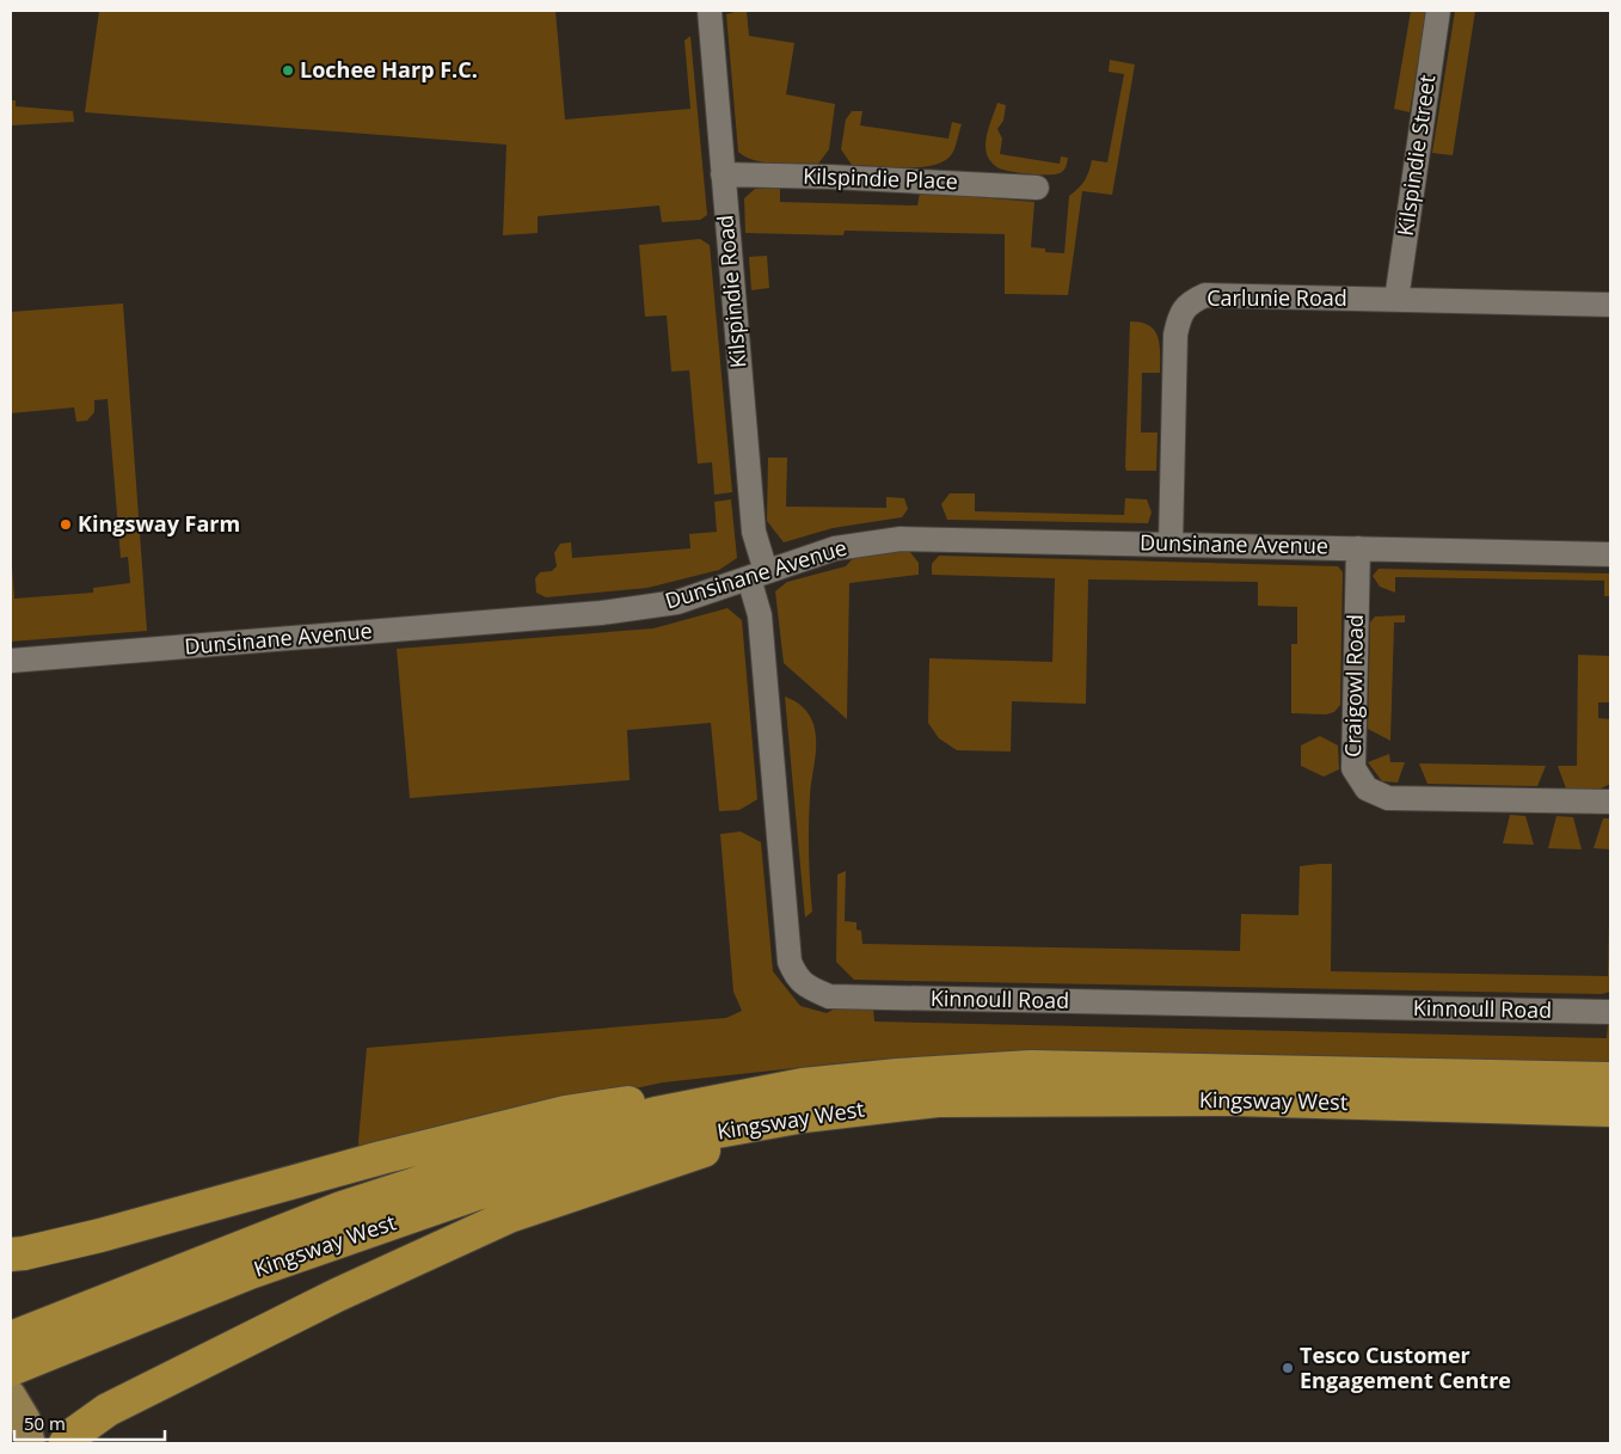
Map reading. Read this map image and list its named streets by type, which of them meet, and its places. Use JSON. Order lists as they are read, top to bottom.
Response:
{
  "streets": {
    "highway": ["Kingsway West"],
    "street": [
      "Kilspindie Street",
      "Kilspindie Place",
      "Kilspindie Road",
      "Carlunie Road",
      "Dunsinane Avenue",
      "Craigowl Road",
      "Kinnoull Road"
    ]
  },
  "crossings": [
    ["Kilspindie Street", "Carlunie Road"],
    ["Kilspindie Place", "Kilspindie Road"],
    ["Kilspindie Road", "Dunsinane Avenue"],
    ["Kilspindie Road", "Kinnoull Road"],
    ["Carlunie Road", "Dunsinane Avenue"],
    ["Dunsinane Avenue", "Craigowl Road"],
    ["Dunsinane Avenue", "Kinnoull Road"]
  ],
  "places": ["Lochee Harp F.C.", "Kingsway Farm", "Tesco Customer Engagement Centre"],
  "scale_bar": "50 m"
}
